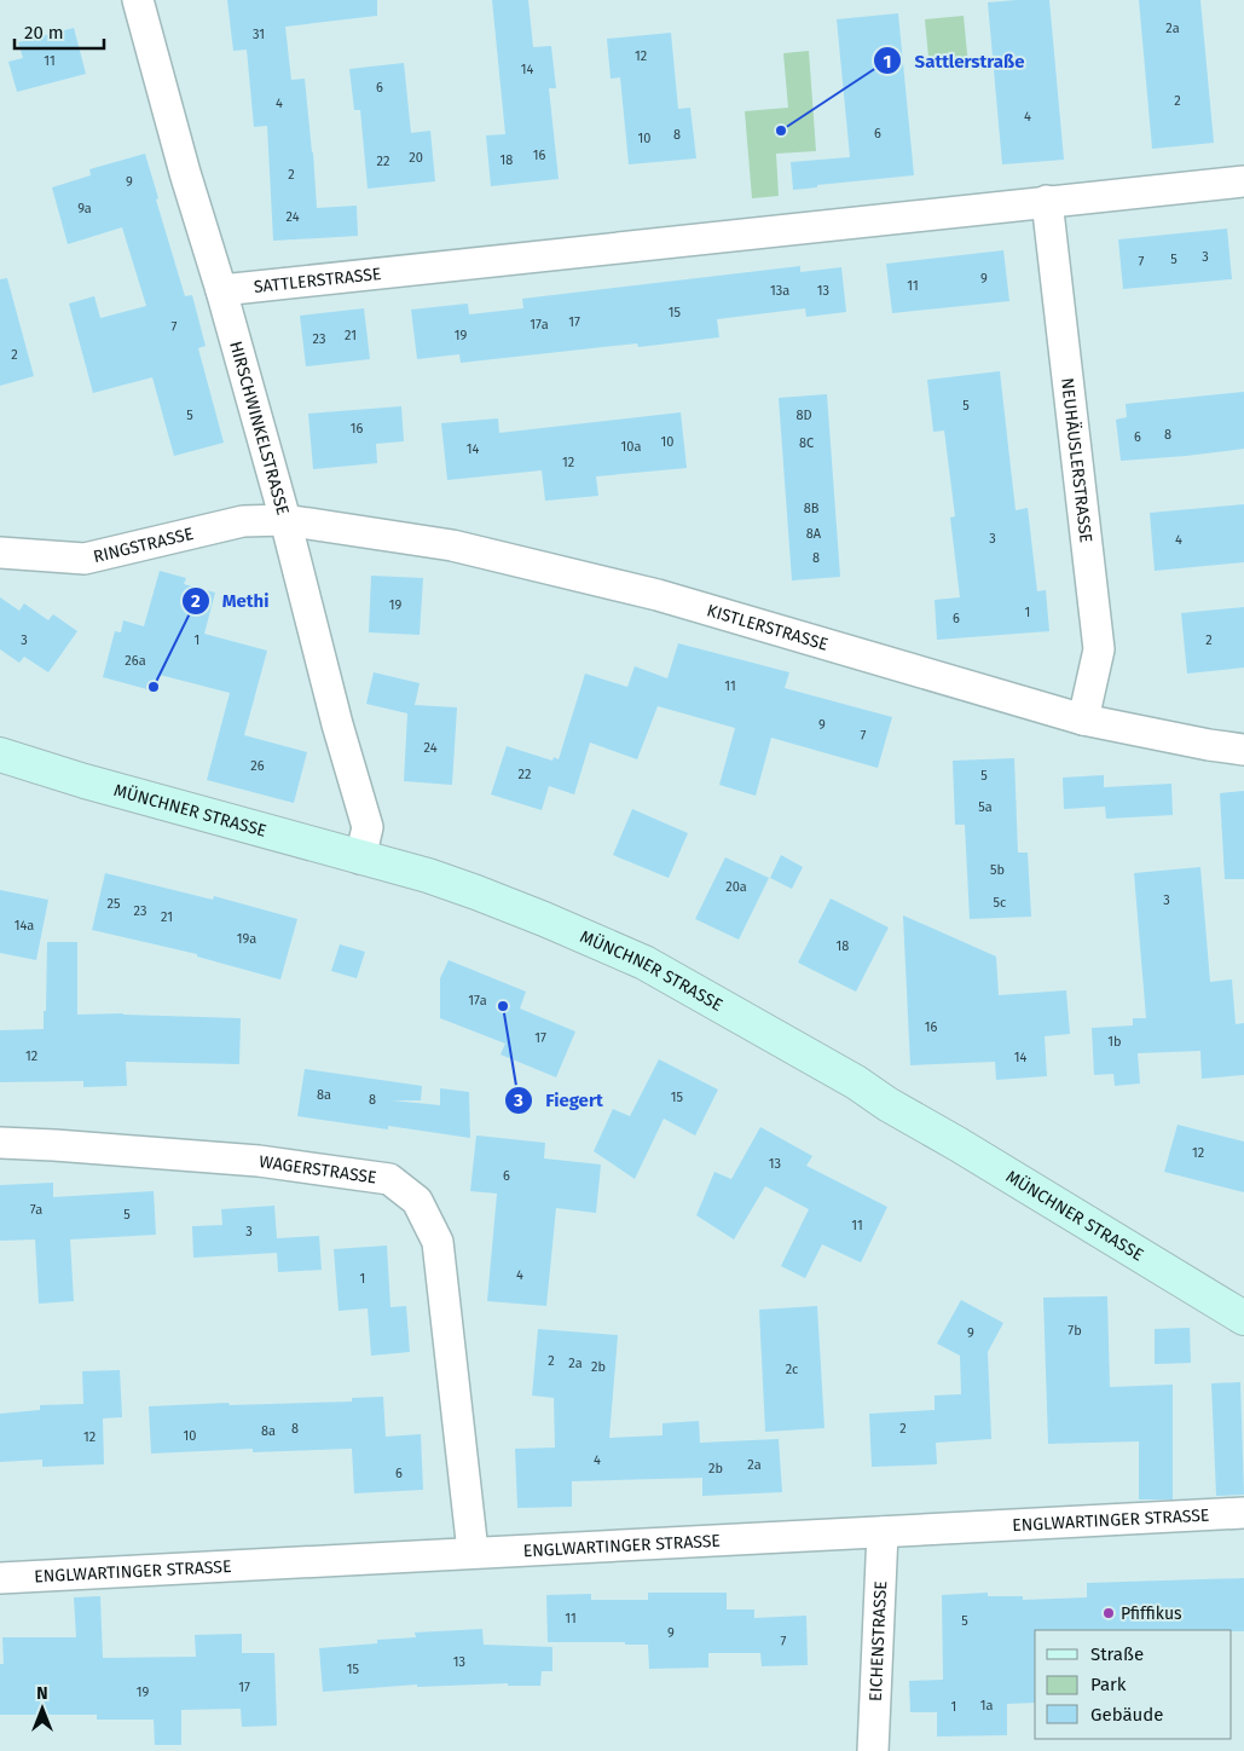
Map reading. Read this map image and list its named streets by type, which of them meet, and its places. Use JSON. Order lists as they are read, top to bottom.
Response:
{
  "streets": {
    "street": [
      "SATTLERSTRASSE",
      "HIRSCHWINKELSTRASSE",
      "NEUHÄUSLERSTRASSE",
      "RINGSTRASSE",
      "KISTLERSTRASSE",
      "MÜNCHNER STRASSE",
      "WAGERSTRASSE",
      "ENGLWARTINGER STRASSE",
      "EICHENSTRASSE"
    ]
  },
  "crossings": [
    ["SATTLERSTRASSE", "HIRSCHWINKELSTRASSE"],
    ["SATTLERSTRASSE", "NEUHÄUSLERSTRASSE"],
    ["HIRSCHWINKELSTRASSE", "RINGSTRASSE"],
    ["HIRSCHWINKELSTRASSE", "KISTLERSTRASSE"],
    ["HIRSCHWINKELSTRASSE", "MÜNCHNER STRASSE"],
    ["NEUHÄUSLERSTRASSE", "KISTLERSTRASSE"],
    ["RINGSTRASSE", "KISTLERSTRASSE"],
    ["WAGERSTRASSE", "ENGLWARTINGER STRASSE"],
    ["ENGLWARTINGER STRASSE", "EICHENSTRASSE"]
  ],
  "places": [
    "Sattlerstraße",
    "Methi",
    "Fiegert",
    "Pfiffikus"
  ],
  "house_numbers": [
    "2a",
    "31",
    "12",
    "11",
    "14",
    "6",
    "2",
    "4",
    "4",
    "6",
    "8",
    "10",
    "16",
    "20",
    "18",
    "22",
    "2",
    "9",
    "9a",
    "24",
    "3",
    "5",
    "7",
    "9",
    "11",
    "13a",
    "13",
    "15",
    "17",
    "17a",
    "7",
    "21",
    "19",
    "23",
    "2",
    "5",
    "5",
    "8D",
    "16",
    "8",
    "6",
    "10",
    "8C",
    "10a",
    "14",
    "12",
    "8B",
    "8A",
    "3",
    "4",
    "8",
    "19",
    "1",
    "6",
    "3",
    "1",
    "2",
    "26a",
    "11",
    "9",
    "7",
    "24",
    "26",
    "22",
    "5",
    "5a",
    "5b",
    "20a",
    "3",
    "5c",
    "25",
    "23",
    "21",
    "14a",
    "19a",
    "18",
    "17a",
    "16",
    "17",
    "1b",
    "12",
    "14",
    "8a",
    "15",
    "8",
    "12",
    "13",
    "6",
    "7a",
    "5",
    "11",
    "3",
    "4",
    "1",
    "7b",
    "9",
    "2",
    "2a",
    "2b",
    "2c",
    "8",
    "2",
    "8a",
    "10",
    "12",
    "4",
    "2a",
    "2b",
    "6",
    "11",
    "5",
    "9",
    "7",
    "13",
    "15",
    "17",
    "19",
    "1a",
    "1"
  ],
  "legend": ["Straße", "Park", "Gebäude"],
  "scale_bar": "20 m",
  "north": "top"
}
